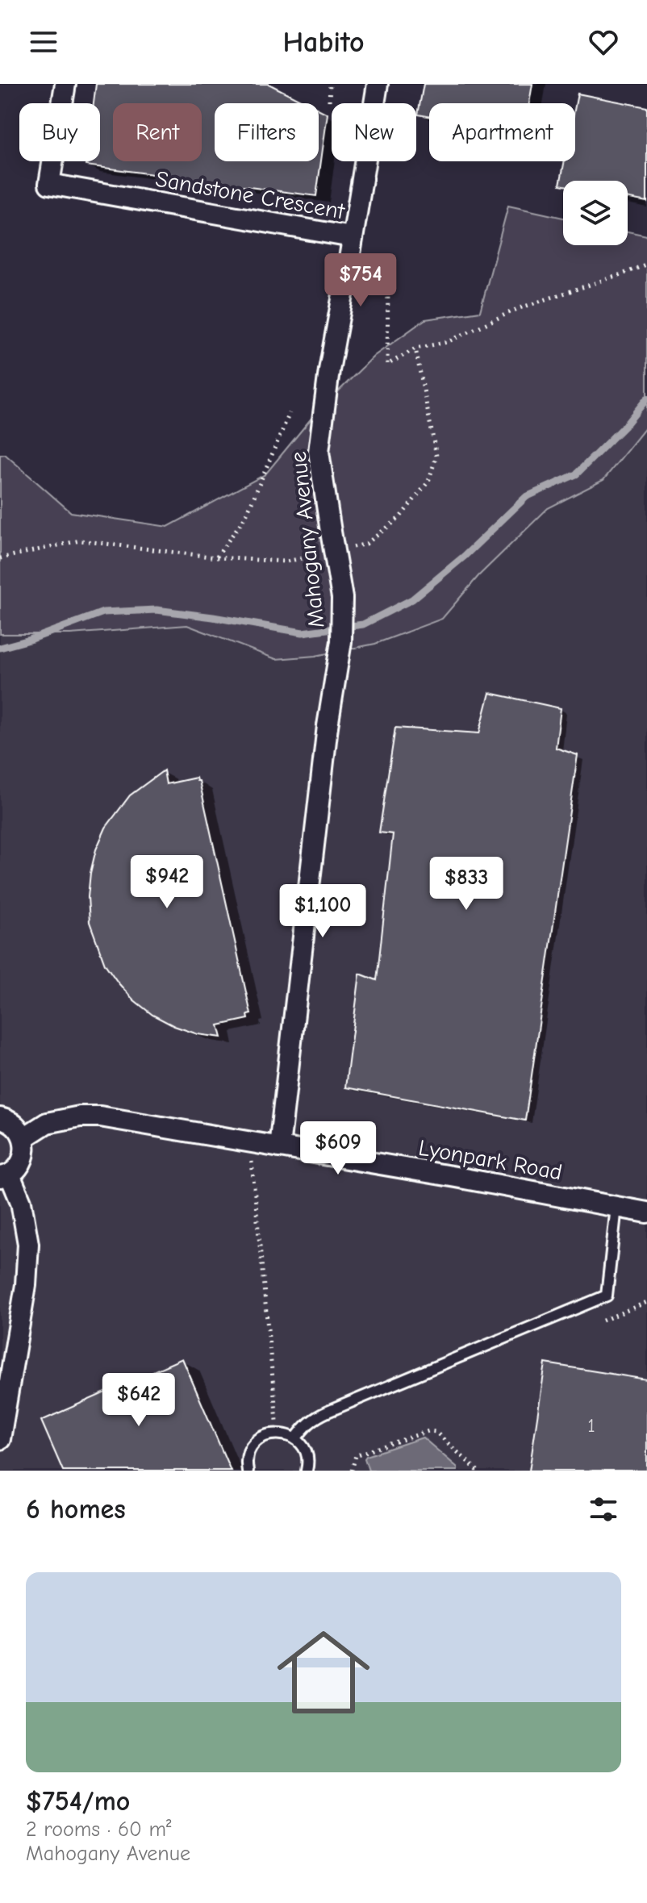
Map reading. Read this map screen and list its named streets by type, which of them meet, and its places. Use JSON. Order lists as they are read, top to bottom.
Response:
{
  "streets": {
    "street": ["Sandstone Crescent", "Mahogany Avenue", "Lyonpark Road"]
  },
  "crossings": [
    ["Sandstone Crescent", "Mahogany Avenue"],
    ["Mahogany Avenue", "Lyonpark Road"]
  ],
  "house_numbers": ["1"],
  "page": {
    "header": "Habito",
    "chip": [
      "Buy",
      "Rent",
      "Filters",
      "New",
      "Apartment"
    ],
    "price": [
      "$754",
      "$942",
      "$833",
      "$1,100",
      "$609",
      "$642"
    ],
    "heading": "6 homes",
    "list": [
      {
        "name": "$754/mo",
        "note": "2 rooms · 60 m² · Mahogany Avenue"
      }
    ]
  }
}
